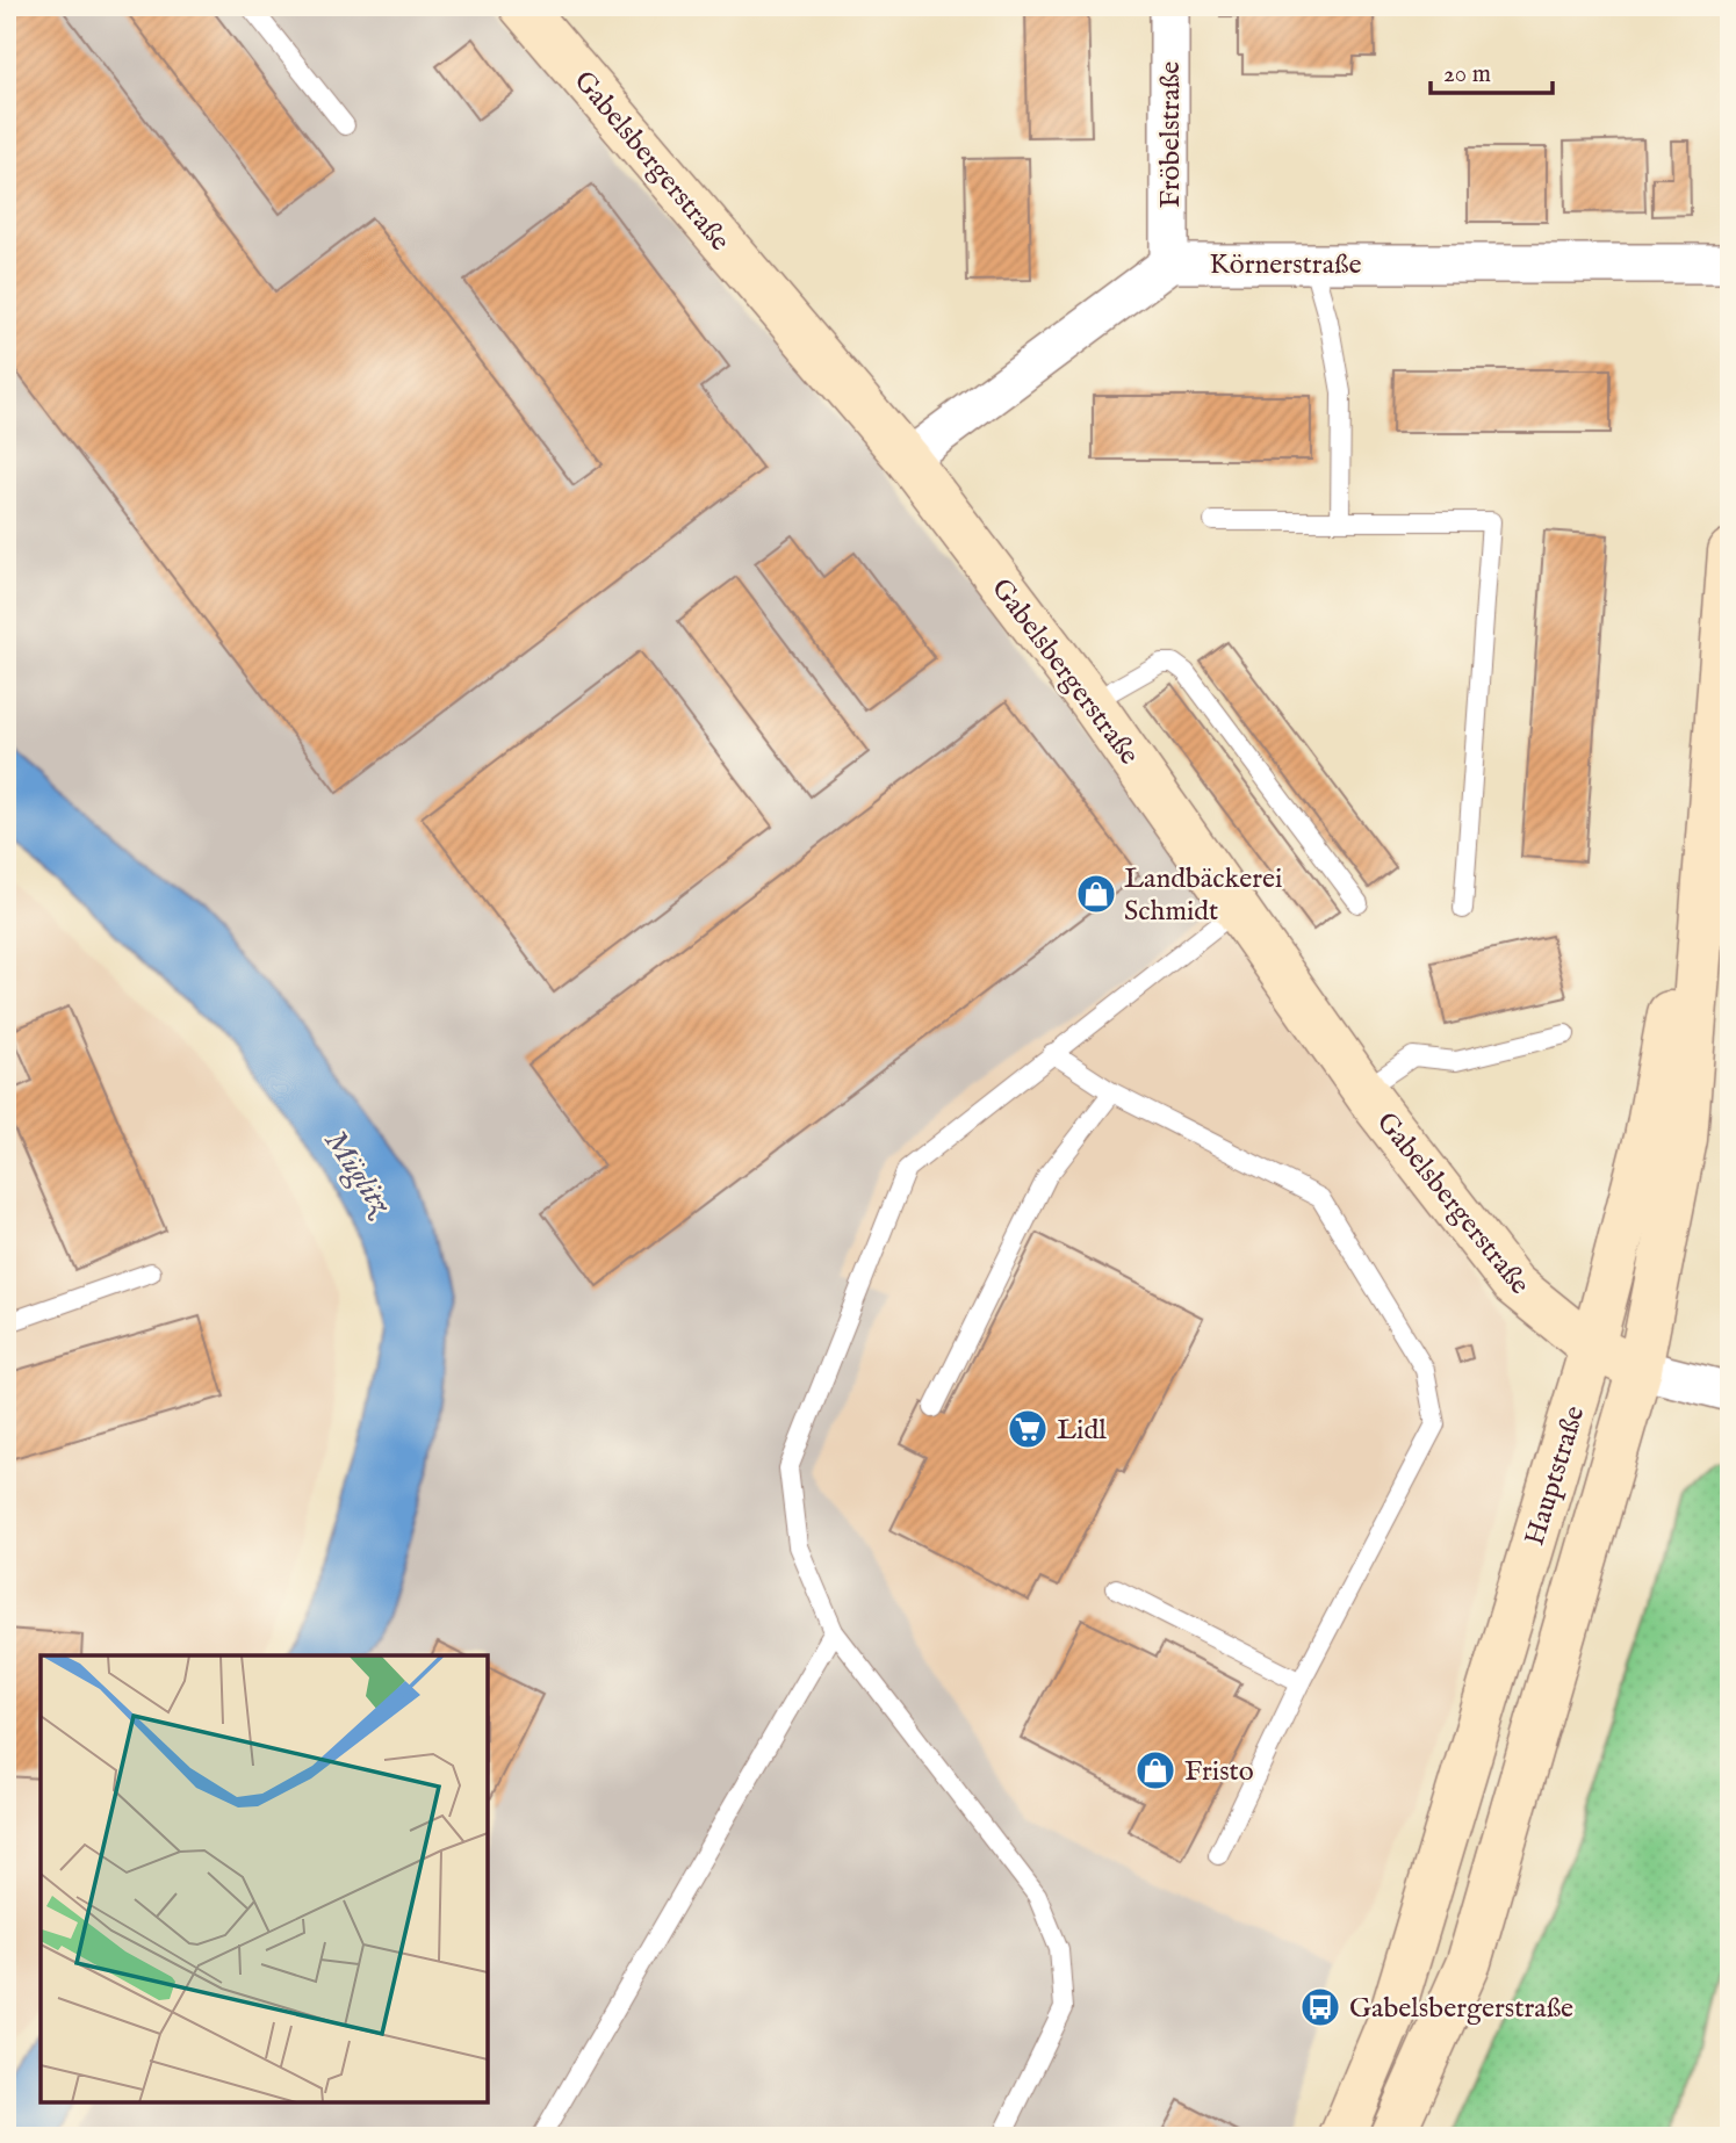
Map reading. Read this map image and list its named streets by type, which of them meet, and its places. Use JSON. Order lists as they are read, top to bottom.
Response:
{
  "streets": {
    "main road": ["Gabelsbergerstraße", "Hauptstraße"],
    "street": ["Fröbelstraße", "Körnerstraße"]
  },
  "crossings": [
    ["Fröbelstraße", "Körnerstraße"],
    ["Gabelsbergerstraße", "Körnerstraße"],
    ["Gabelsbergerstraße", "Hauptstraße"]
  ],
  "water": ["Müglitz"],
  "places": {
    "shop": ["Landbäckerei Schmidt", "Fristo"],
    "supermarket": ["Lidl"],
    "bus stop": ["Gabelsbergerstraße"]
  },
  "scale_bar": "20 m"
}
